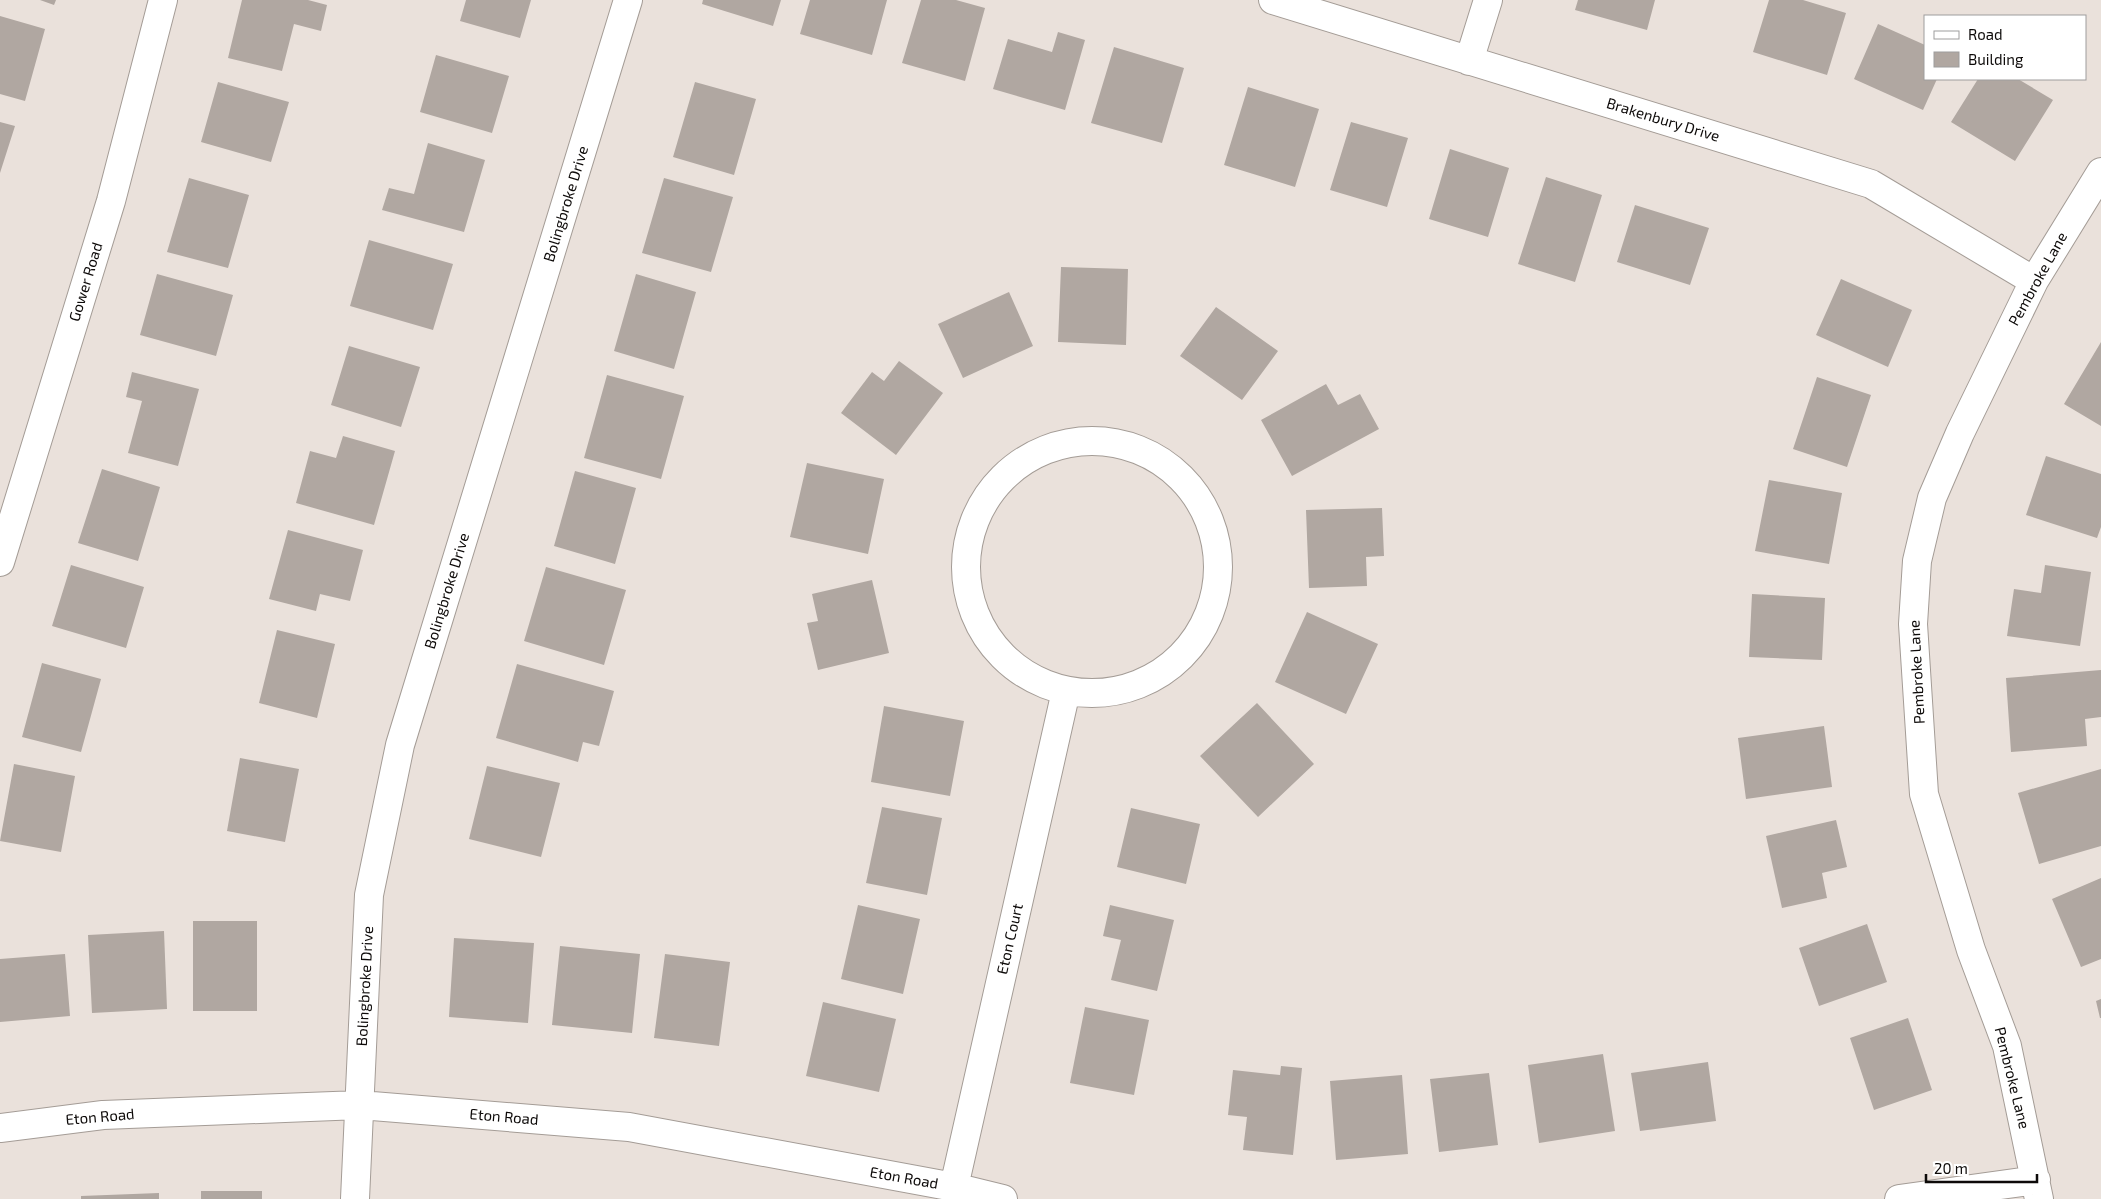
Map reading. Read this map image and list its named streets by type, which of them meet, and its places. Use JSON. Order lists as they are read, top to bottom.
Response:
{
  "streets": {
    "street": [
      "Brakenbury Drive",
      "Bolingbroke Drive",
      "Pembroke Lane",
      "Gower Road",
      "Eton Court",
      "Eton Road"
    ]
  },
  "crossings": [
    ["Brakenbury Drive", "Pembroke Lane"],
    ["Bolingbroke Drive", "Eton Road"],
    ["Eton Court", "Eton Road"]
  ],
  "legend": ["Road", "Building"],
  "scale_bar": "20 m"
}
